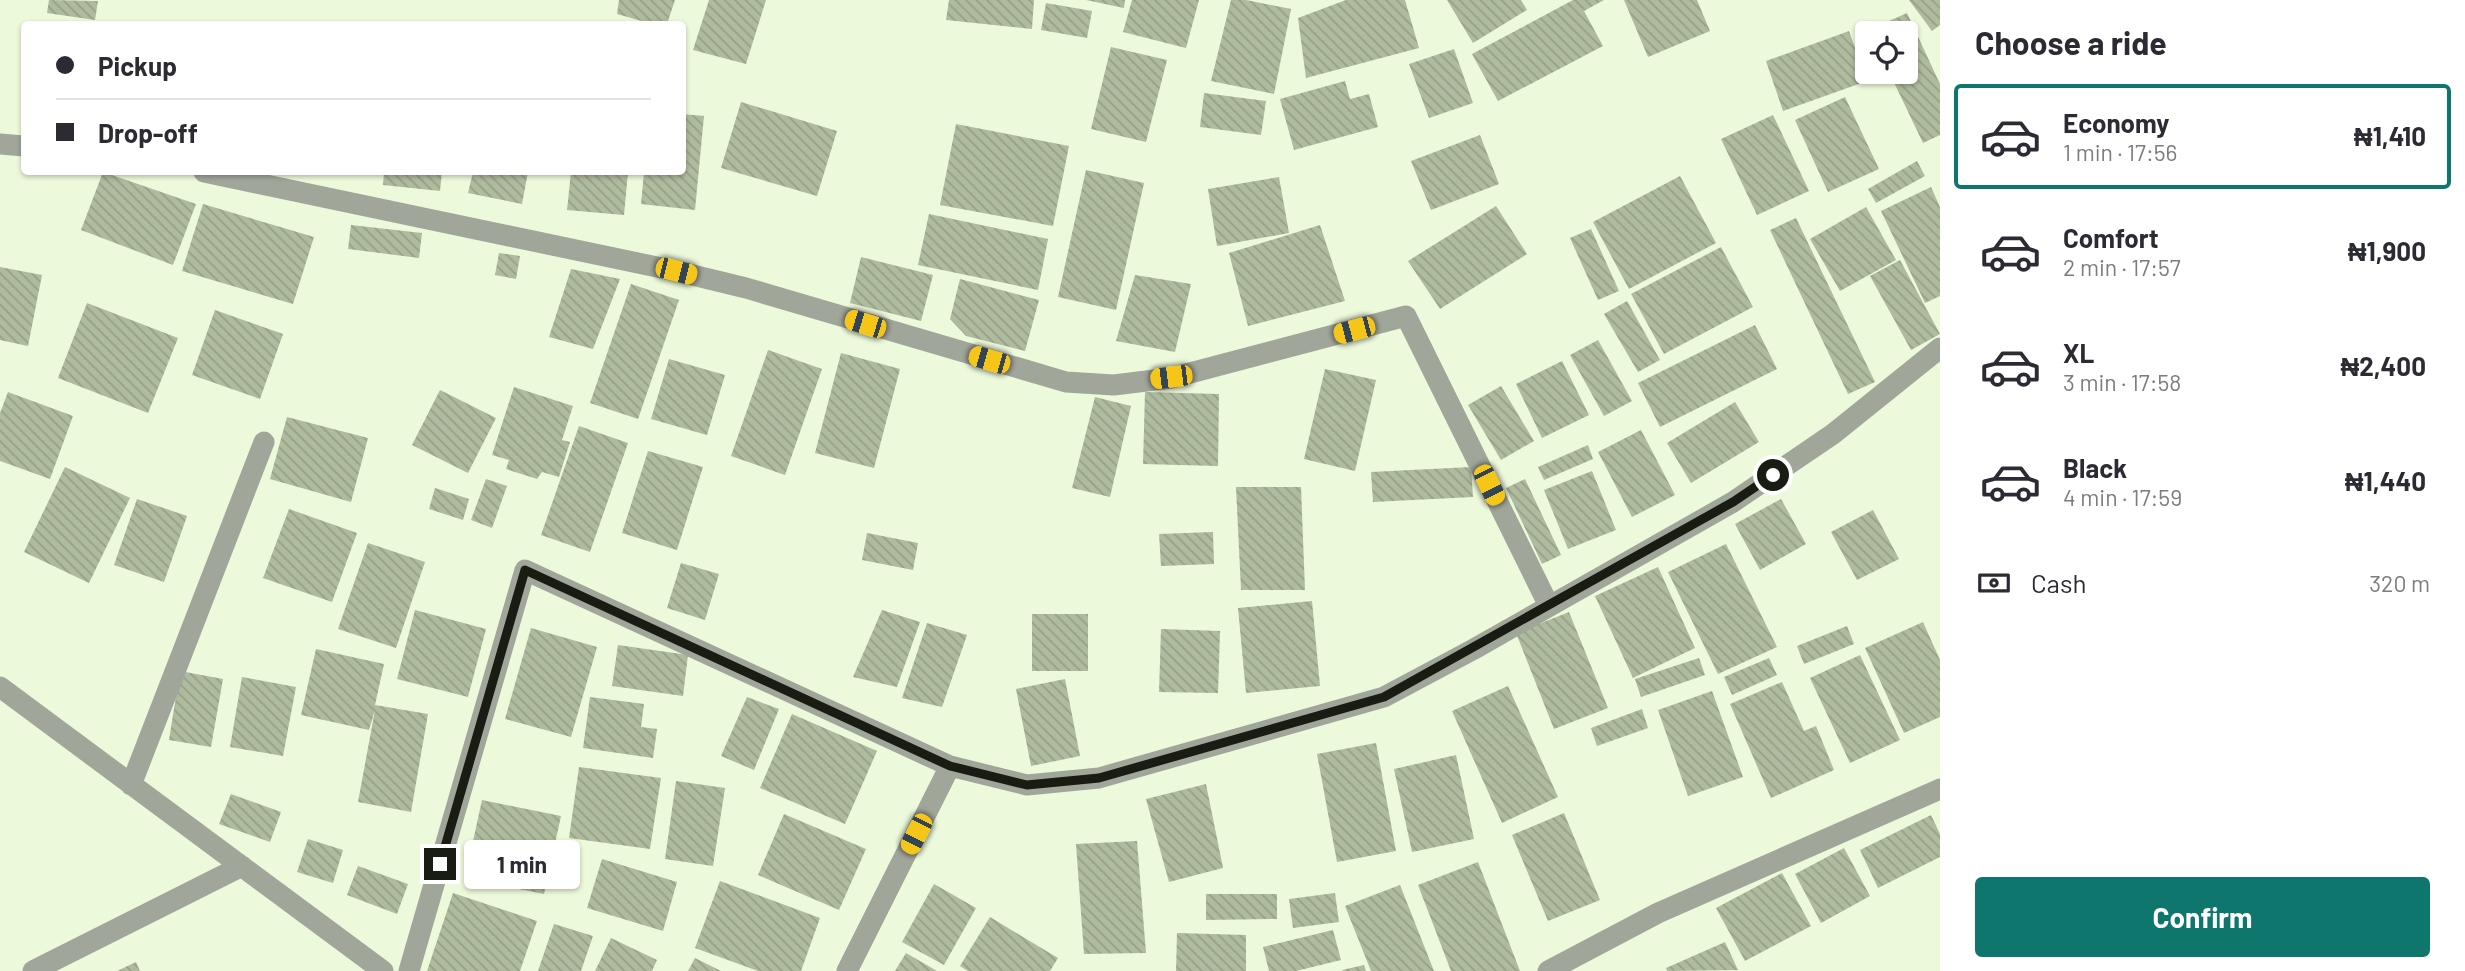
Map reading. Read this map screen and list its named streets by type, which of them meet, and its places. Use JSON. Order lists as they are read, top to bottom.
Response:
{
  "page": {
    "heading": "Choose a ride",
    "banner": ["Pickup", "Drop-off"],
    "list": [
      {
        "name": "Economy",
        "note": "1 min · 17:56",
        "value": "₦1,410"
      },
      {
        "name": "Comfort",
        "note": "2 min · 17:57",
        "value": "₦1,900"
      },
      {
        "name": "XL",
        "note": "3 min · 17:58",
        "value": "₦2,400"
      },
      {
        "name": "Black",
        "note": "4 min · 17:59",
        "value": "₦1,440"
      }
    ],
    "pay": ["Cash", "320 m"],
    "bubble": "1 min",
    "buttons": "Confirm"
  }
}
